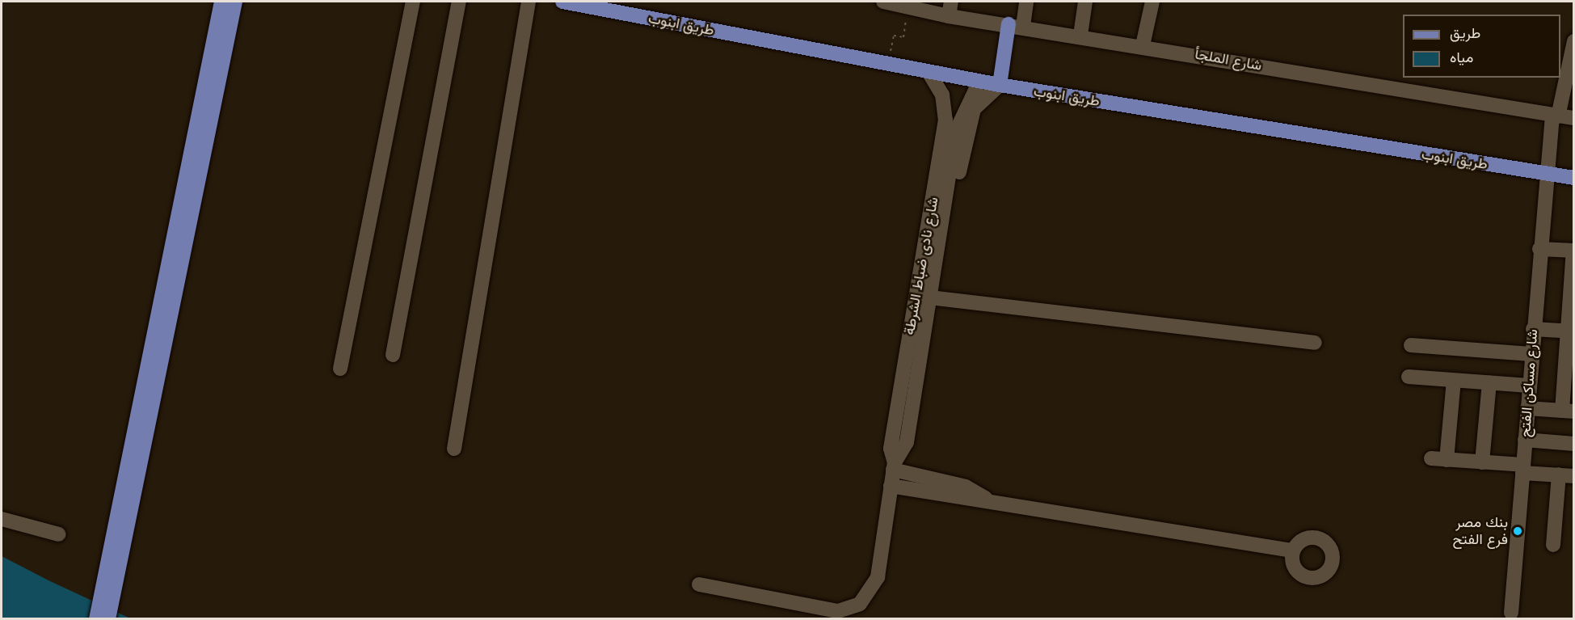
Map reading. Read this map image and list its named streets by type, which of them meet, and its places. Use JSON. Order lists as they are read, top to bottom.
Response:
{
  "streets": {
    "main road": ["طريق ابنوب"],
    "street": ["شارع الملجأ", "شارع نادى ضباط الشرطة", "شارع مساكن الفتح"]
  },
  "crossings": [
    ["طريق ابنوب", "شارع نادى ضباط الشرطة"],
    ["طريق ابنوب", "شارع مساكن الفتح"],
    ["شارع الملجأ", "شارع مساكن الفتح"]
  ],
  "places": ["بنك مصر فرع الفتح"],
  "legend": ["طريق", "مياه"]
}
